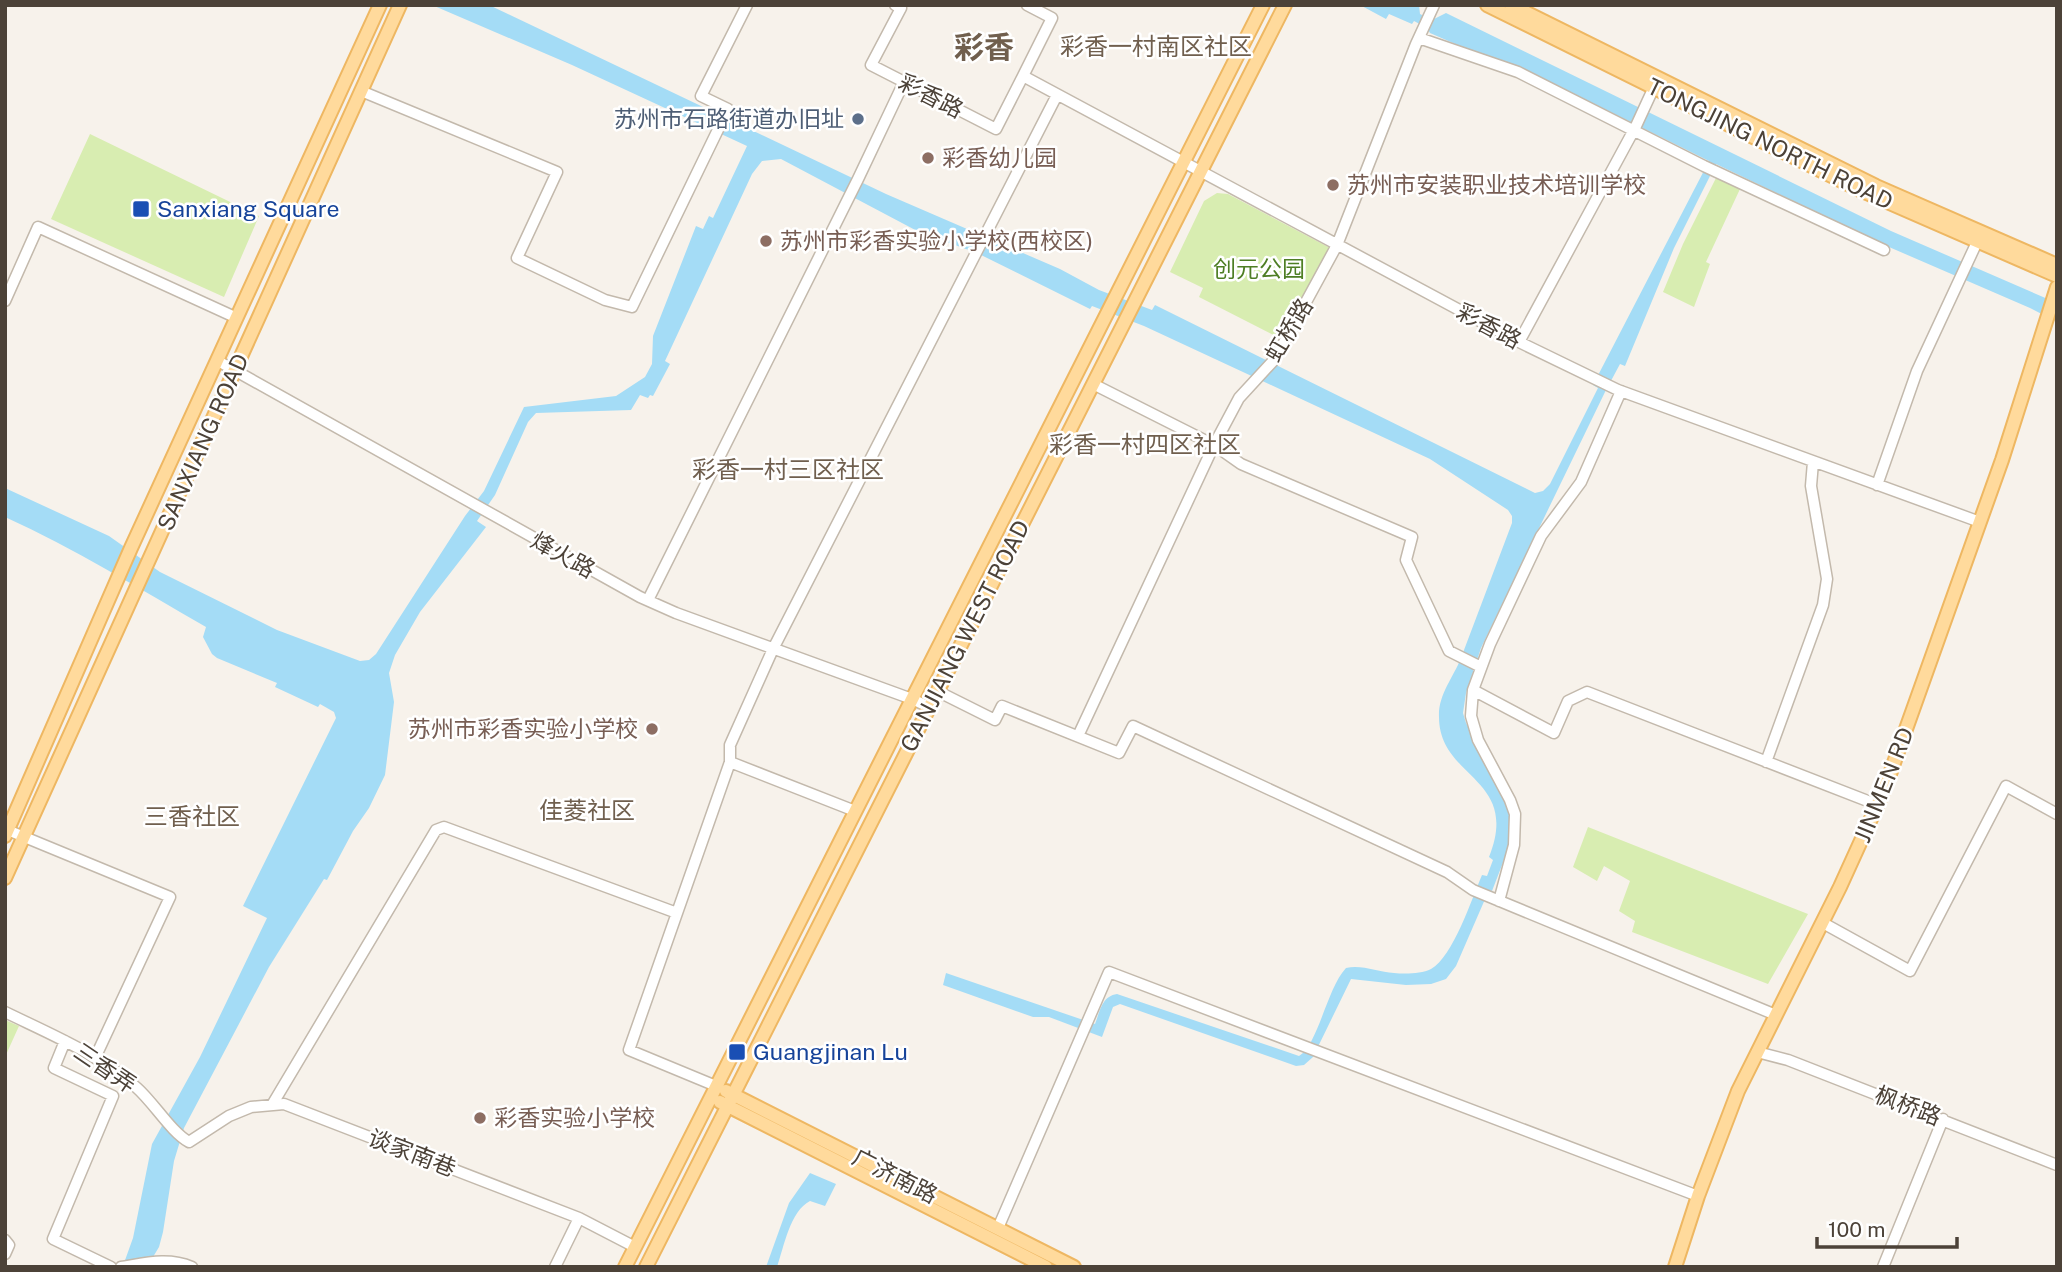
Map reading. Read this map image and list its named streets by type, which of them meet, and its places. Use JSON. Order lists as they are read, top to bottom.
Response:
{
  "streets": {
    "main road": [
      "TONGJING NORTH ROAD",
      "SANXIANG ROAD",
      "GANJIANG WEST ROAD",
      "JINMEN RD",
      "广济南路"
    ],
    "street": [
      "彩香路",
      "虹桥路",
      "烽火路",
      "三香弄",
      "枫桥路",
      "谈家南巷"
    ]
  },
  "crossings": [
    ["彩香路", "虹桥路"],
    ["彩香路", "GANJIANG WEST ROAD"],
    ["彩香路", "JINMEN RD"],
    ["SANXIANG ROAD", "烽火路"],
    ["烽火路", "GANJIANG WEST ROAD"],
    ["GANJIANG WEST ROAD", "谈家南巷"],
    ["GANJIANG WEST ROAD", "广济南路"],
    ["JINMEN RD", "枫桥路"],
    ["三香弄", "谈家南巷"]
  ],
  "districts": [
    "彩香一村南区社区",
    "彩香",
    "彩香一村四区社区",
    "彩香一村三区社区",
    "佳菱社区",
    "三香社区"
  ],
  "parks": ["创元公园"],
  "places": {
    "other": [
      "苏州市石路街道办旧址",
      "彩香幼儿园",
      "苏州市安装职业技术培训学校",
      "苏州市彩香实验小学校(西校区)",
      "苏州市彩香实验小学校",
      "彩香实验小学校"
    ],
    "transit": ["Sanxiang Square", "Guangjinan Lu"]
  },
  "scale_bar": "100 m"
}
